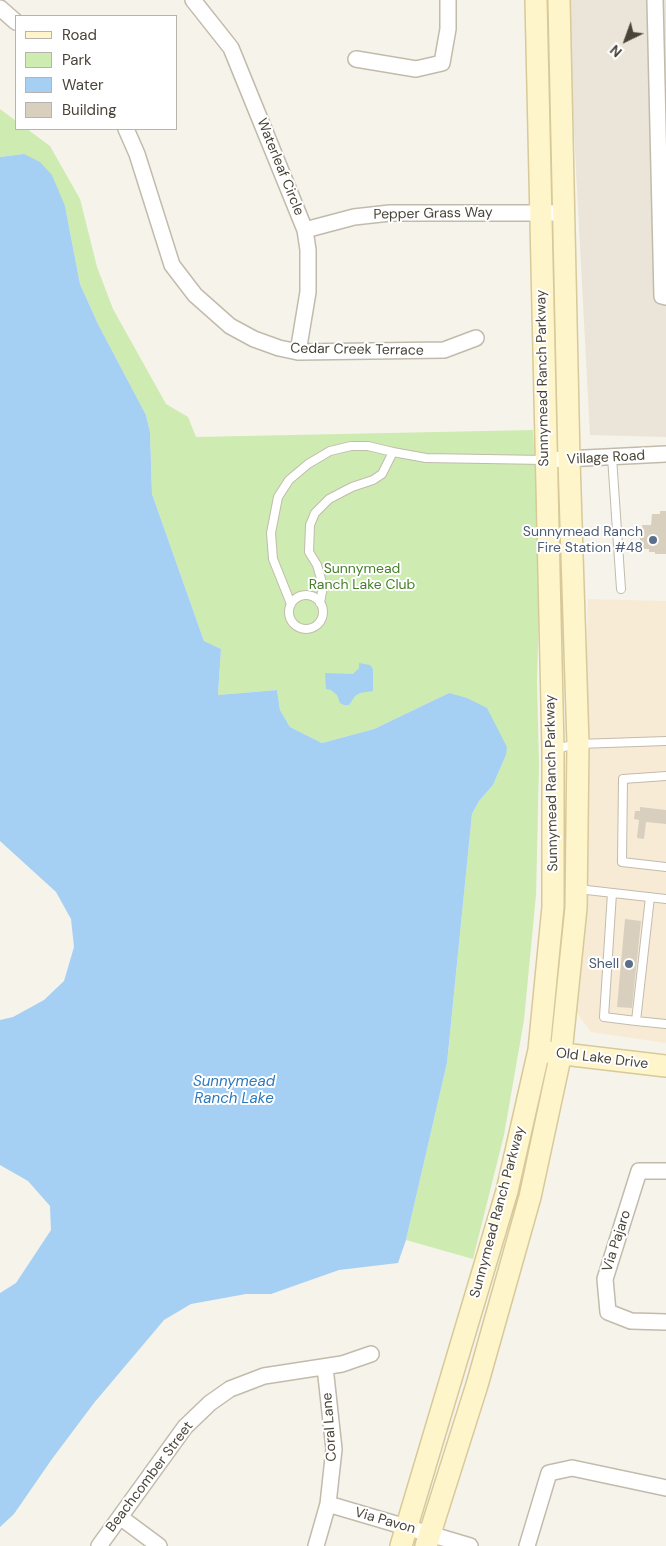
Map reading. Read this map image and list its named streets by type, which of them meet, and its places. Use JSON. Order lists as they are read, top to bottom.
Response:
{
  "streets": {
    "main road": ["Sunnymead Ranch Parkway", "Old Lake Drive"],
    "street": [
      "Waterleaf Circle",
      "Pepper Grass Way",
      "Cedar Creek Terrace",
      "Village Road",
      "Via Pajaro",
      "Coral Lane",
      "Beachcomber Street",
      "Via Pavon"
    ]
  },
  "crossings": [
    ["Waterleaf Circle", "Pepper Grass Way"],
    ["Waterleaf Circle", "Cedar Creek Terrace"],
    ["Pepper Grass Way", "Sunnymead Ranch Parkway"],
    ["Sunnymead Ranch Parkway", "Village Road"],
    ["Sunnymead Ranch Parkway", "Old Lake Drive"],
    ["Sunnymead Ranch Parkway", "Via Pavon"],
    ["Coral Lane", "Beachcomber Street"],
    ["Coral Lane", "Via Pavon"]
  ],
  "water": ["Sunnymead Ranch Lake"],
  "parks": ["Sunnymead Ranch Lake Club"],
  "places": ["Sunnymead Ranch Fire Station #48", "Shell"],
  "legend": [
    "Road",
    "Park",
    "Water",
    "Building"
  ],
  "north": "bottom left"
}
